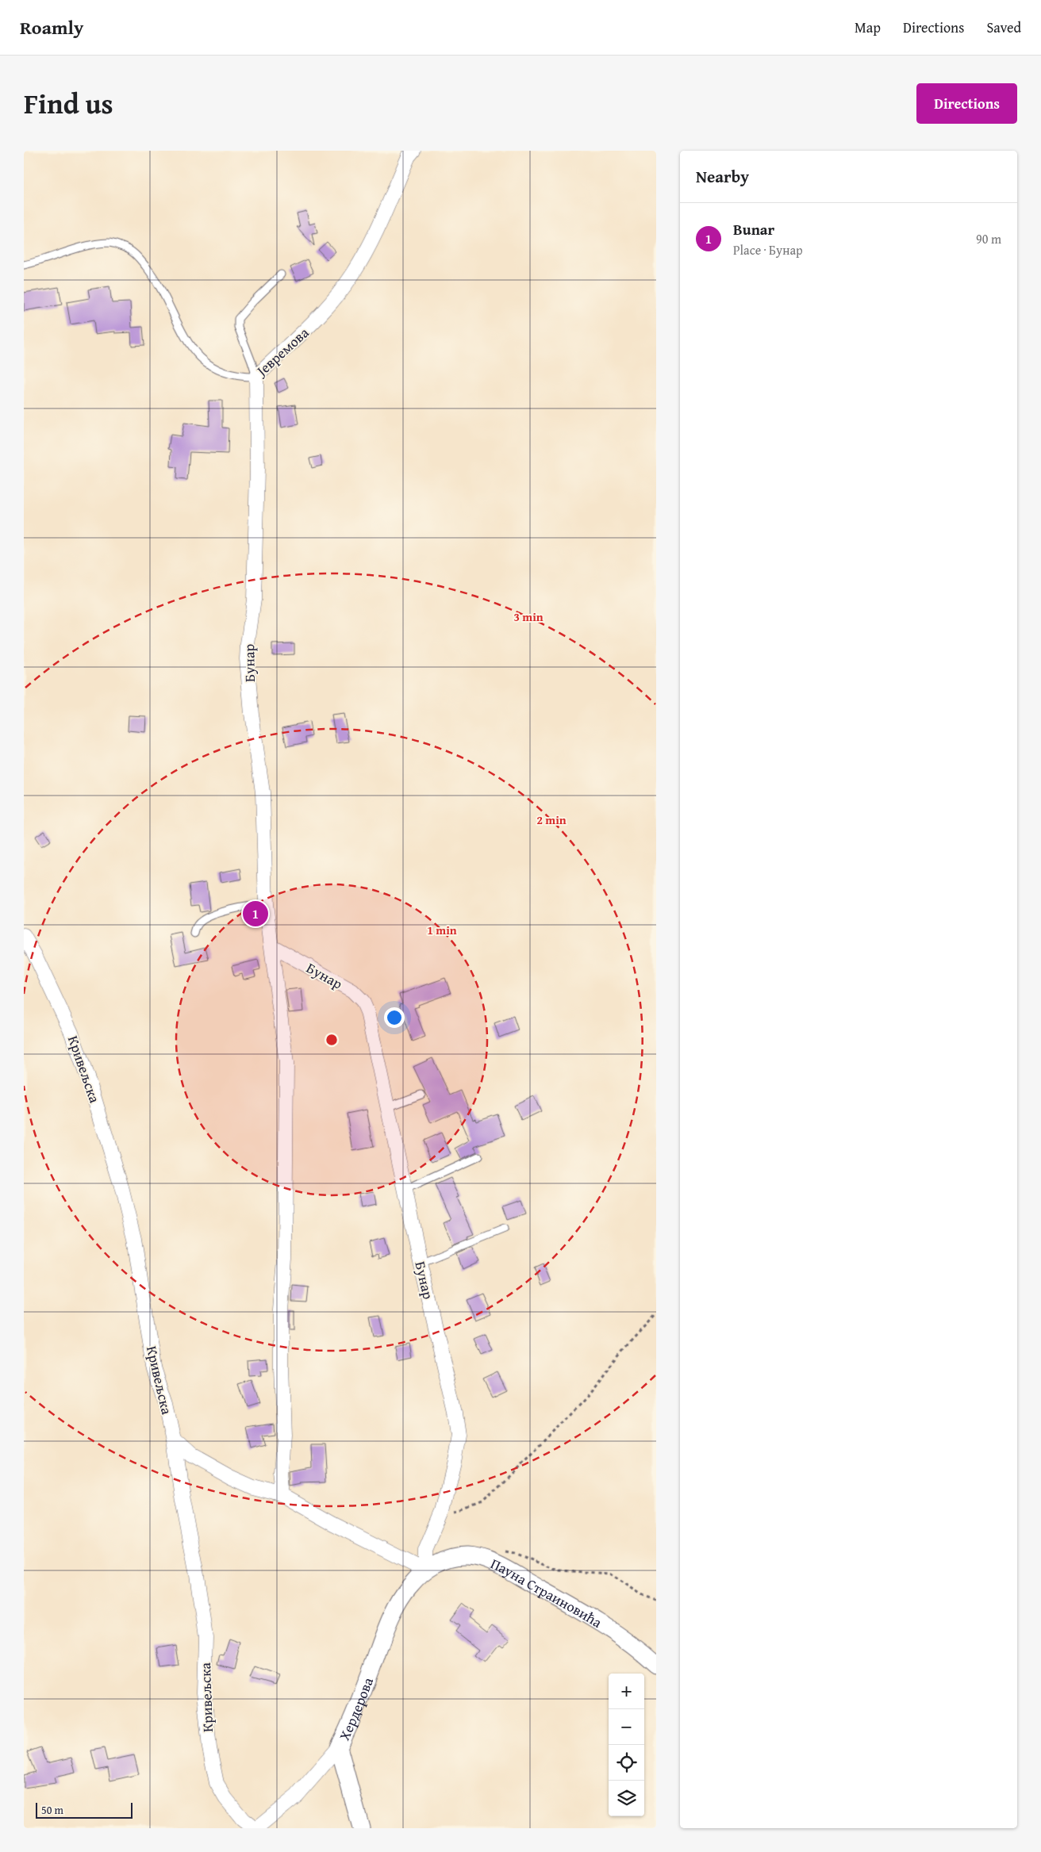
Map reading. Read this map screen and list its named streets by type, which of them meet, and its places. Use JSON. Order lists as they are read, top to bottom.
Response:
{
  "streets": {
    "street": [
      "Јевремова",
      "Бунар",
      "Кривељска",
      "Пауна Страиновића",
      "Хердерова"
    ]
  },
  "crossings": [
    ["Јевремова", "Бунар"],
    ["Бунар", "Пауна Страиновића"],
    ["Бунар", "Хердерова"],
    ["Кривељска", "Хердерова"],
    ["Пауна Страиновића", "Хердерова"]
  ],
  "scale_bar": "50 m",
  "page": {
    "header": "Roamly",
    "nav": ["Map", "Directions", "Saved"],
    "title": "Find us",
    "buttons": "Directions",
    "heading": "Nearby",
    "list": [
      {
        "mark": "1",
        "name": "Bunar",
        "note": "Place · Бунар",
        "value": "90 m"
      }
    ],
    "pins": "1",
    "map_buttons": ["+", "−"],
    "scale": "50 m"
  },
  "rings": ["3 min", "2 min", "1 min"]
}
